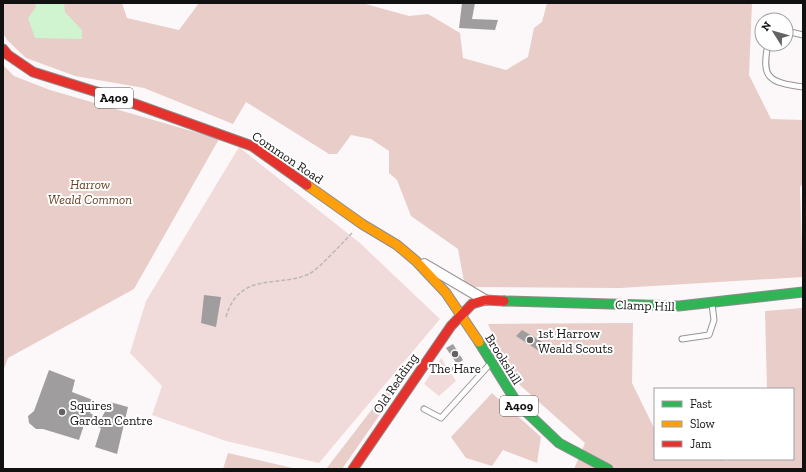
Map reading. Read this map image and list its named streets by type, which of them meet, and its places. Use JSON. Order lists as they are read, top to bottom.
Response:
{
  "streets": {
    "main road": [
      "A409",
      "Common Road",
      "Clamp Hill",
      "Brookshill",
      "Old Redding"
    ]
  },
  "crossings": [
    ["Common Road", "Clamp Hill"],
    ["Common Road", "Brookshill"],
    ["Common Road", "Old Redding"],
    ["Clamp Hill", "Brookshill"],
    ["Clamp Hill", "Old Redding"],
    ["Brookshill", "Old Redding"]
  ],
  "parks": ["Harrow Weald Common"],
  "places": ["1st Harrow Weald Scouts", "The Hare", "Squires Garden Centre"],
  "legend": ["Fast", "Slow", "Jam"],
  "north": "top left"
}
